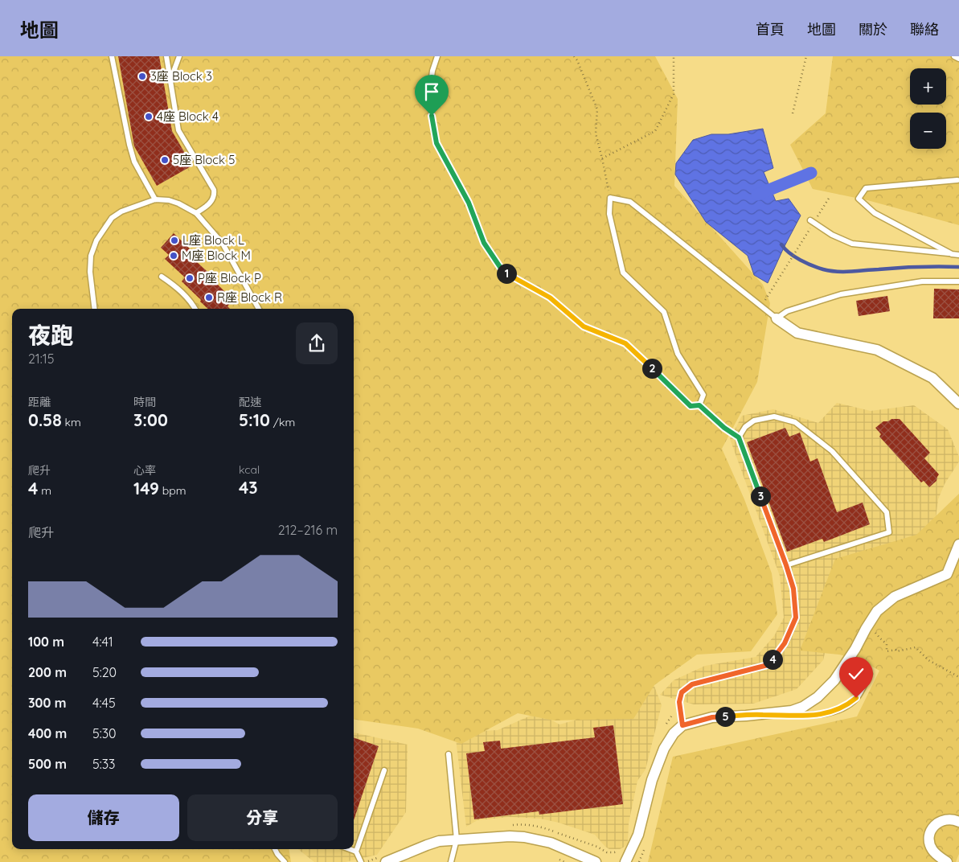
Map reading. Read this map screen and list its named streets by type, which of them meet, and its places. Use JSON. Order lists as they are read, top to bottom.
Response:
{
  "places": [
    "3座 Block 3",
    "4座 Block 4",
    "5座 Block 5",
    "L座 Block L",
    "M座 Block M",
    "P座 Block P",
    "R座 Block R"
  ],
  "page": {
    "header": "地圖",
    "nav": [
      "首頁",
      "地圖",
      "關於",
      "聯絡"
    ],
    "map_buttons": ["+", "−"],
    "pins": [
      "1",
      "2",
      "3",
      "4",
      "5"
    ],
    "heading": ["夜跑", "21:15"],
    "stats": [
      ["距離", "0.58 km"],
      ["時間", "3:00"],
      ["配速", "5:10 /km"],
      ["爬升", "4 m"],
      ["心率", "149 bpm"],
      ["kcal", "43"]
    ],
    "chart": ["爬升", "212–216 m"],
    "list": [
      {
        "name": "100 m",
        "note": "4:41"
      },
      {
        "name": "200 m",
        "note": "5:20"
      },
      {
        "name": "300 m",
        "note": "4:45"
      },
      {
        "name": "400 m",
        "note": "5:30"
      },
      {
        "name": "500 m",
        "note": "5:33"
      }
    ],
    "buttons": ["儲存", "分享"]
  }
}
